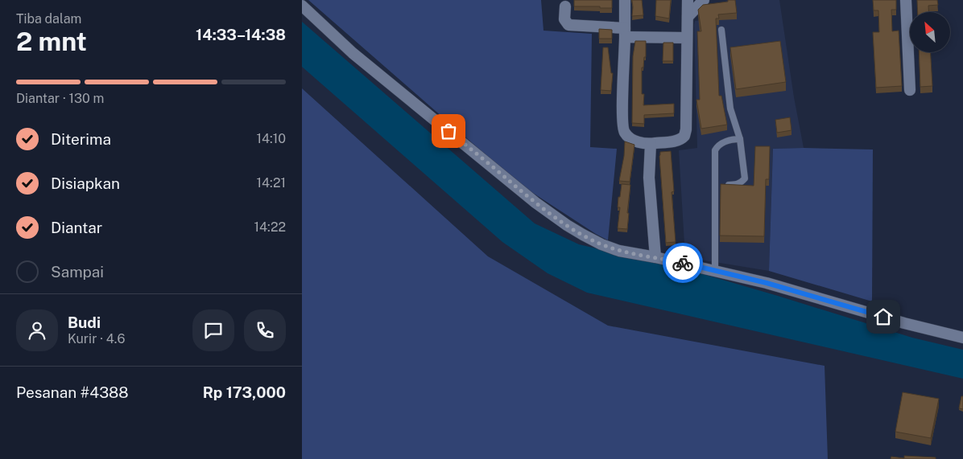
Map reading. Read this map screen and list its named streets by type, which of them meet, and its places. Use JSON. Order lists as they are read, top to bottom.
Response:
{
  "north": "top left",
  "page": {
    "heading": ["2 mnt", "Tiba dalam", "14:33–14:38"],
    "panel": [
      "Budi",
      "Kurir · 4.6",
      "Pesanan #4388",
      "Rp 173,000"
    ],
    "bar": "Diantar · 130 m",
    "list": [
      ["Diterima", "14:10"],
      ["Disiapkan", "14:21"],
      ["Diantar", "14:22"],
      "Sampai"
    ]
  }
}
